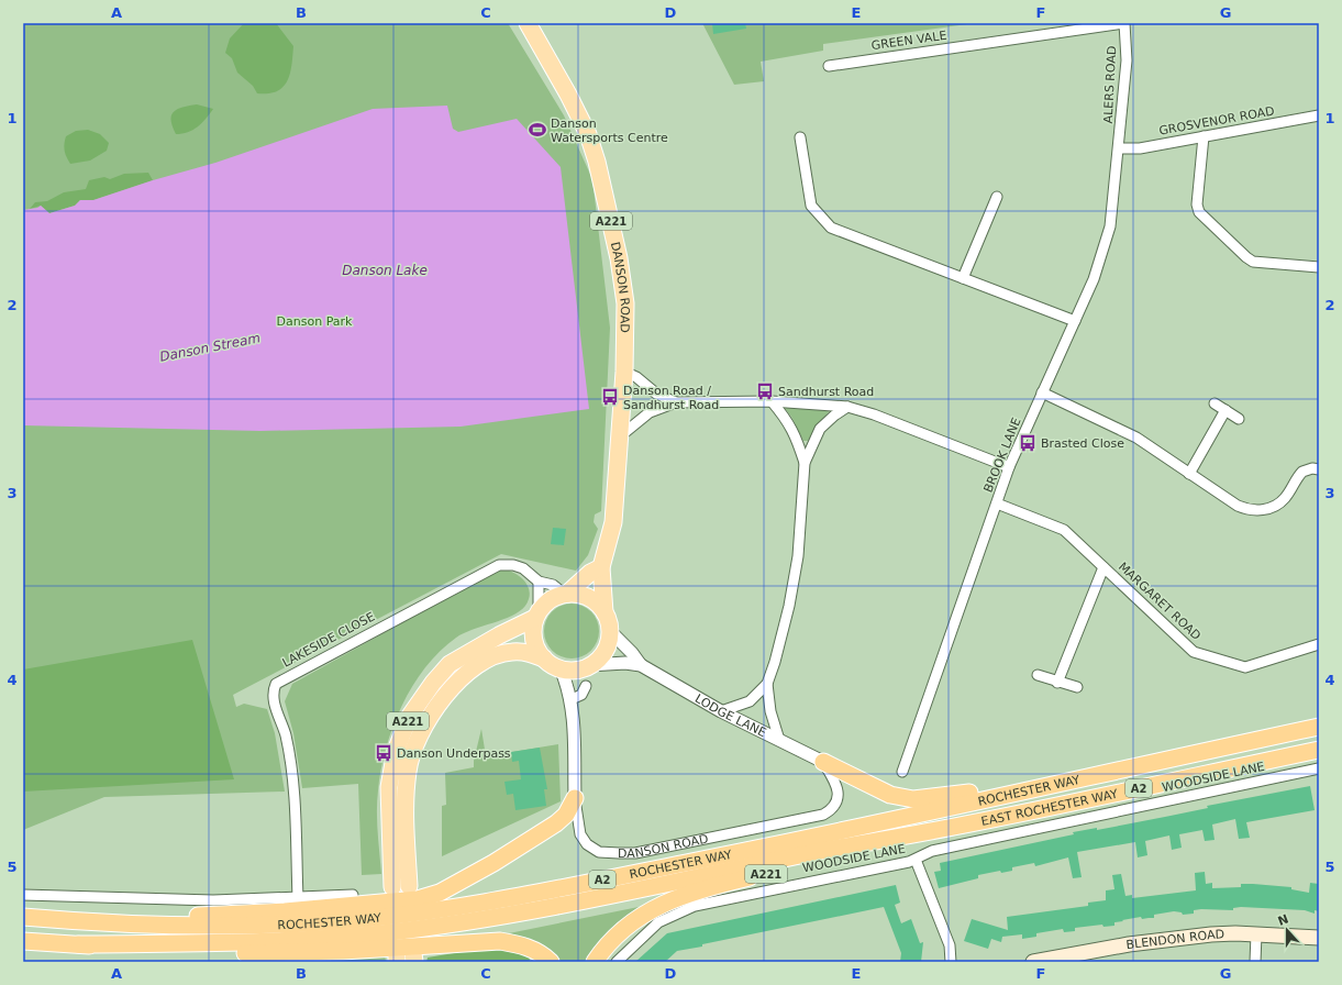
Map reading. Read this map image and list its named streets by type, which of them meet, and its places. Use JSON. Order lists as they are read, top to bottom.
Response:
{
  "streets": {
    "highway": [
      "A221",
      "A2",
      "ROCHESTER WAY",
      "EAST ROCHESTER WAY"
    ],
    "main road": ["DANSON ROAD", "BLENDON ROAD"],
    "street": [
      "GREEN VALE",
      "ALERS ROAD",
      "GROSVENOR ROAD",
      "BROOK LANE",
      "MARGARET ROAD",
      "LAKESIDE CLOSE",
      "LODGE LANE",
      "WOODSIDE LANE"
    ]
  },
  "crossings": [
    ["GREEN VALE", "ALERS ROAD"],
    ["ALERS ROAD", "GROSVENOR ROAD"],
    ["ALERS ROAD", "BROOK LANE"],
    ["GROSVENOR ROAD", "BROOK LANE"],
    ["A221", "DANSON ROAD"],
    ["A221", "LAKESIDE CLOSE"],
    ["A221", "LODGE LANE"],
    ["A221", "ROCHESTER WAY"],
    ["A221", "EAST ROCHESTER WAY"],
    ["DANSON ROAD", "LAKESIDE CLOSE"],
    ["DANSON ROAD", "LODGE LANE"],
    ["BROOK LANE", "MARGARET ROAD"],
    ["LAKESIDE CLOSE", "LODGE LANE"],
    ["A2", "ROCHESTER WAY"],
    ["ROCHESTER WAY", "EAST ROCHESTER WAY"]
  ],
  "water": ["Danson Lake", "Danson Stream"],
  "parks": ["Danson Park"],
  "places": {
    "sports": ["Danson Watersports Centre"],
    "bus stop": [
      "Sandhurst Road",
      "Danson Road / Sandhurst Road",
      "Brasted Close",
      "Danson Underpass"
    ]
  },
  "north": "top",
  "grid": {
    "columns": [
      "A",
      "B",
      "C",
      "D",
      "E",
      "F",
      "G"
    ],
    "rows": [
      "1",
      "2",
      "3",
      "4",
      "5"
    ]
  }
}
